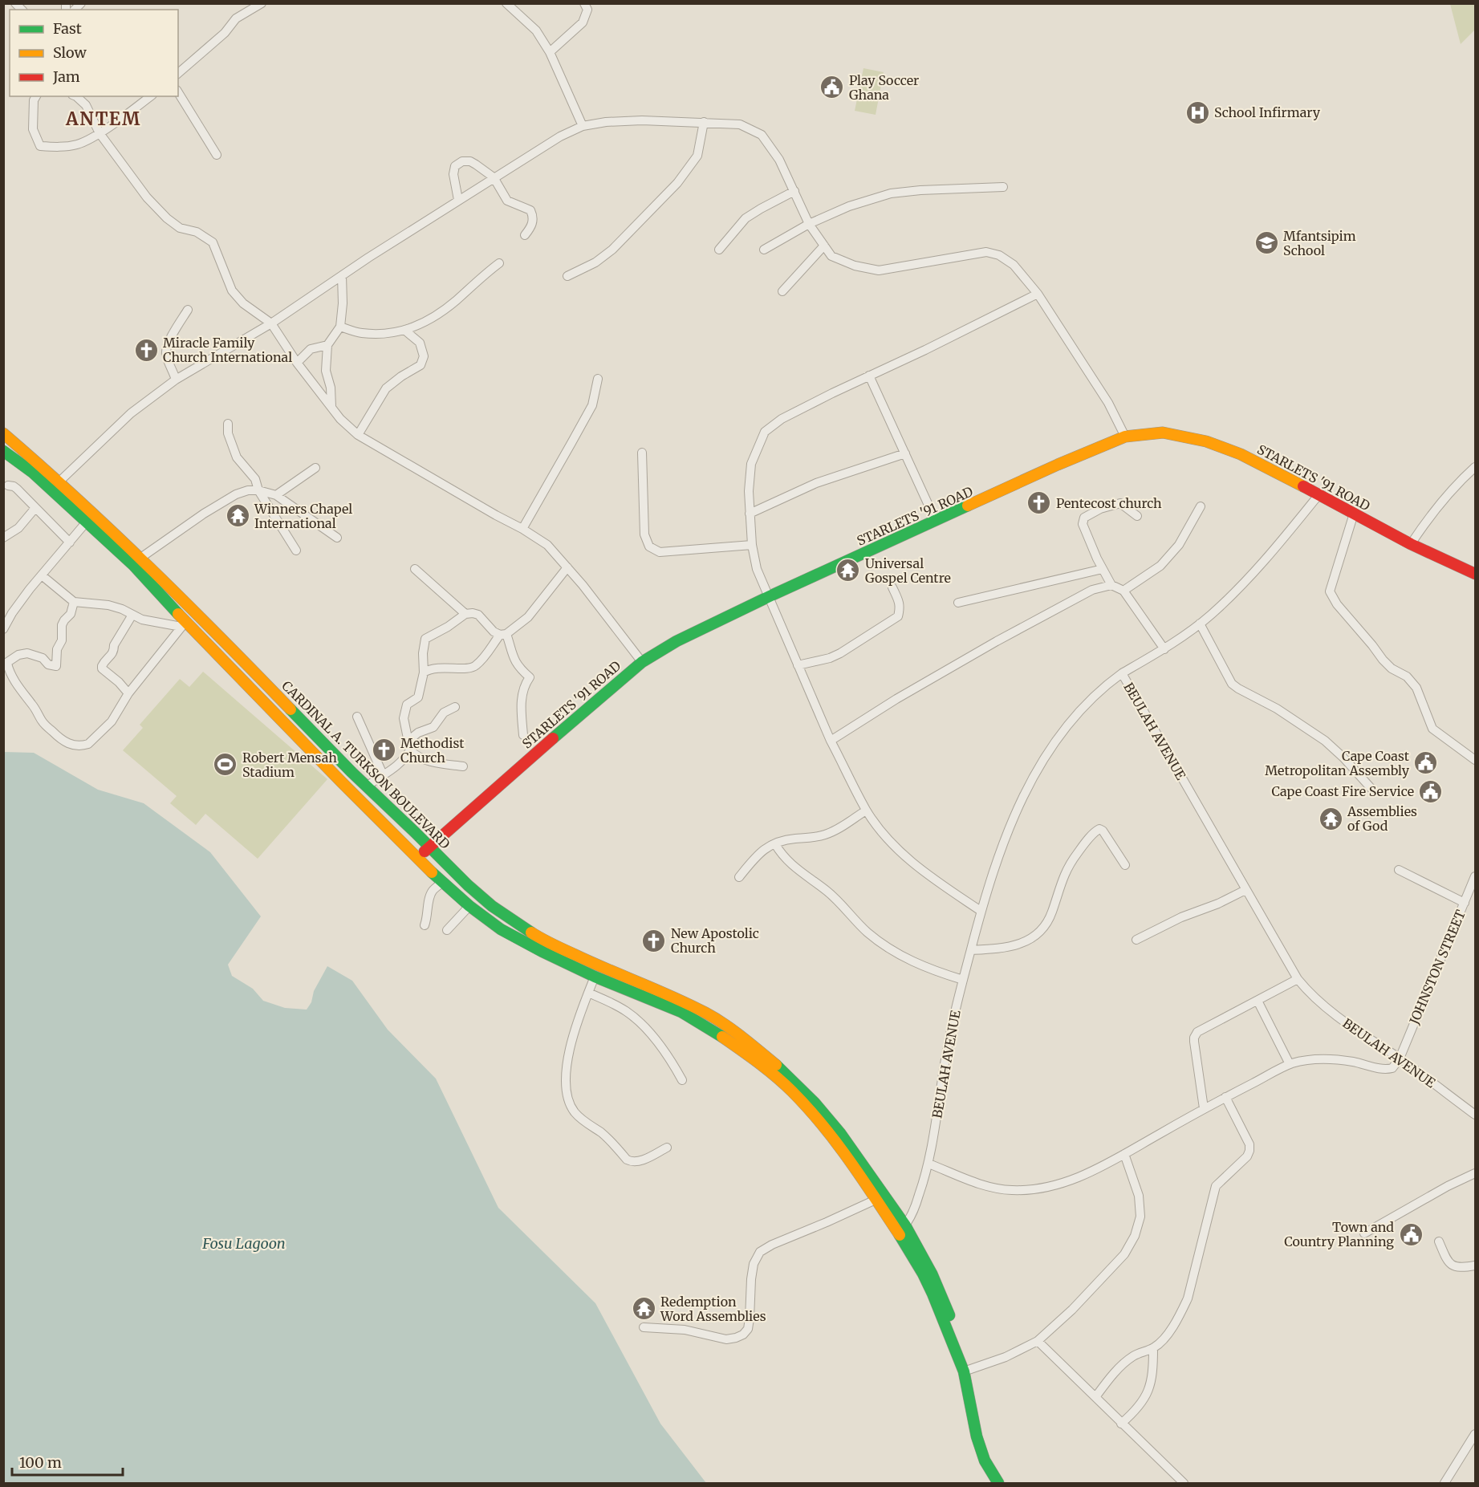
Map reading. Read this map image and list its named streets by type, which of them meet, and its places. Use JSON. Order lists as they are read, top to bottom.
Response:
{
  "streets": {
    "street": [
      "STARLETS '91 ROAD",
      "BEULAH AVENUE",
      "CARDINAL A. TURKSON BOULEVARD",
      "JOHNSTON STREET"
    ]
  },
  "crossings": [
    ["STARLETS '91 ROAD", "CARDINAL A. TURKSON BOULEVARD"],
    ["BEULAH AVENUE", "CARDINAL A. TURKSON BOULEVARD"],
    ["BEULAH AVENUE", "JOHNSTON STREET"]
  ],
  "districts": ["ANTEM"],
  "water": ["Fosu Lagoon"],
  "places": {
    "public building": [
      "Play Soccer Ghana",
      "Cape Coast Metropolitan Assembly",
      "Cape Coast Fire Service",
      "Town and Country Planning"
    ],
    "hospital": ["School Infirmary"],
    "school or university": ["Mfantsipim School"],
    "church": [
      "Miracle Family Church International",
      "Pentecost church",
      "Methodist Church",
      "New Apostolic Church"
    ],
    "temple": [
      "Winners Chapel International",
      "Universal Gospel Centre",
      "Assemblies of God",
      "Redemption Word Assemblies"
    ],
    "sports": ["Robert Mensah Stadium"]
  },
  "legend": ["Fast", "Slow", "Jam"],
  "scale_bar": "100 m"
}
